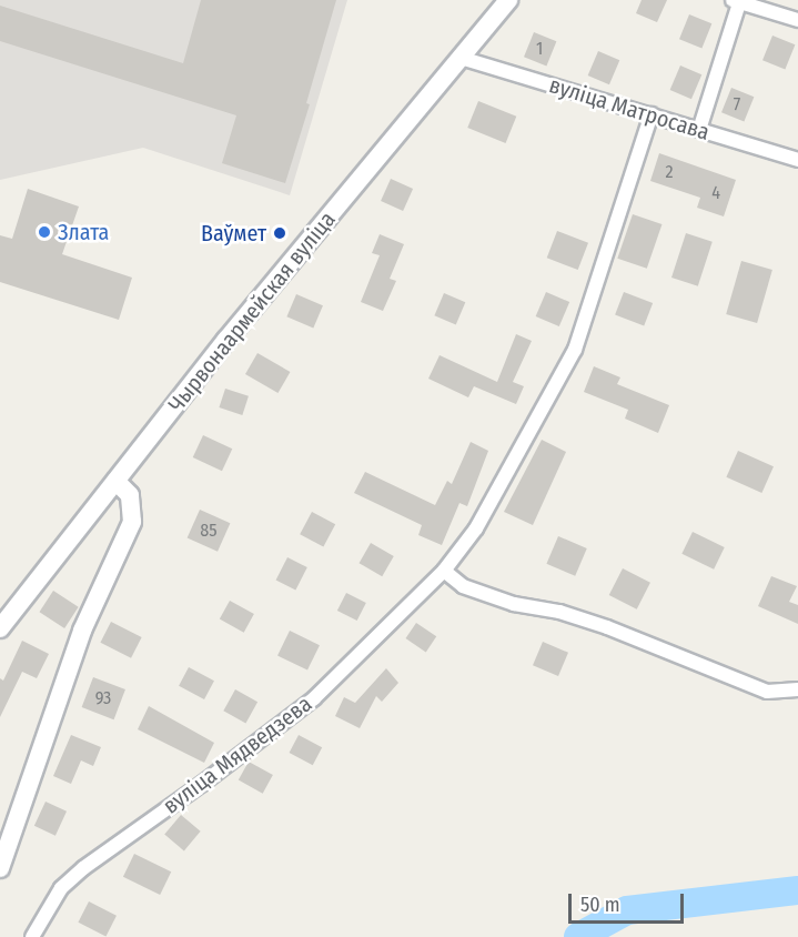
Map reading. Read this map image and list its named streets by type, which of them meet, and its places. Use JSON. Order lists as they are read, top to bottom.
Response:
{
  "streets": {
    "street": ["вуліца Матросава", "Чырвонаармейская вуліца", "вуліца Мядведзева"]
  },
  "crossings": [
    ["вуліца Матросава", "Чырвонаармейская вуліца"],
    ["вуліца Матросава", "вуліца Мядведзева"]
  ],
  "places": ["Злата", "Ваўмет"],
  "house_numbers": [
    "1",
    "7",
    "2",
    "4",
    "85",
    "93"
  ],
  "scale_bar": "50 m"
}
